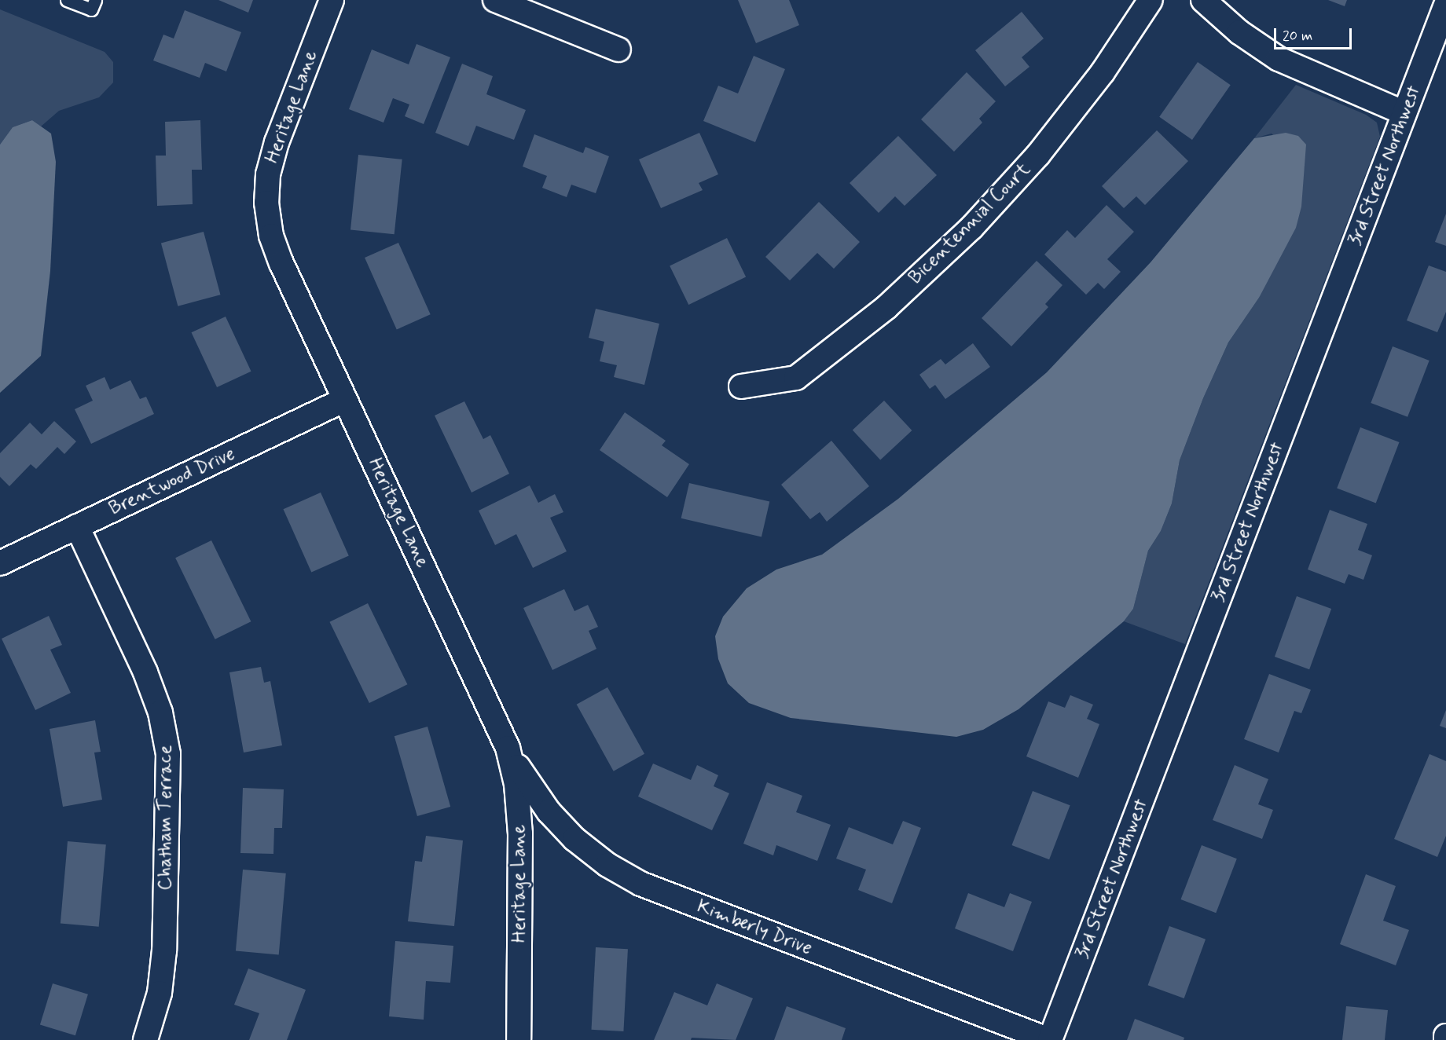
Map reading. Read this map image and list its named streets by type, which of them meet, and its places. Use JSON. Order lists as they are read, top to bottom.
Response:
{
  "streets": {
    "street": [
      "Heritage Lane",
      "3rd Street Northwest",
      "Bicentennial Court",
      "Brentwood Drive",
      "Chatham Terrace",
      "Kimberly Drive"
    ]
  },
  "crossings": [
    ["Heritage Lane", "Brentwood Drive"],
    ["Heritage Lane", "Kimberly Drive"],
    ["3rd Street Northwest", "Kimberly Drive"],
    ["Brentwood Drive", "Chatham Terrace"]
  ],
  "scale_bar": "20 m"
}
